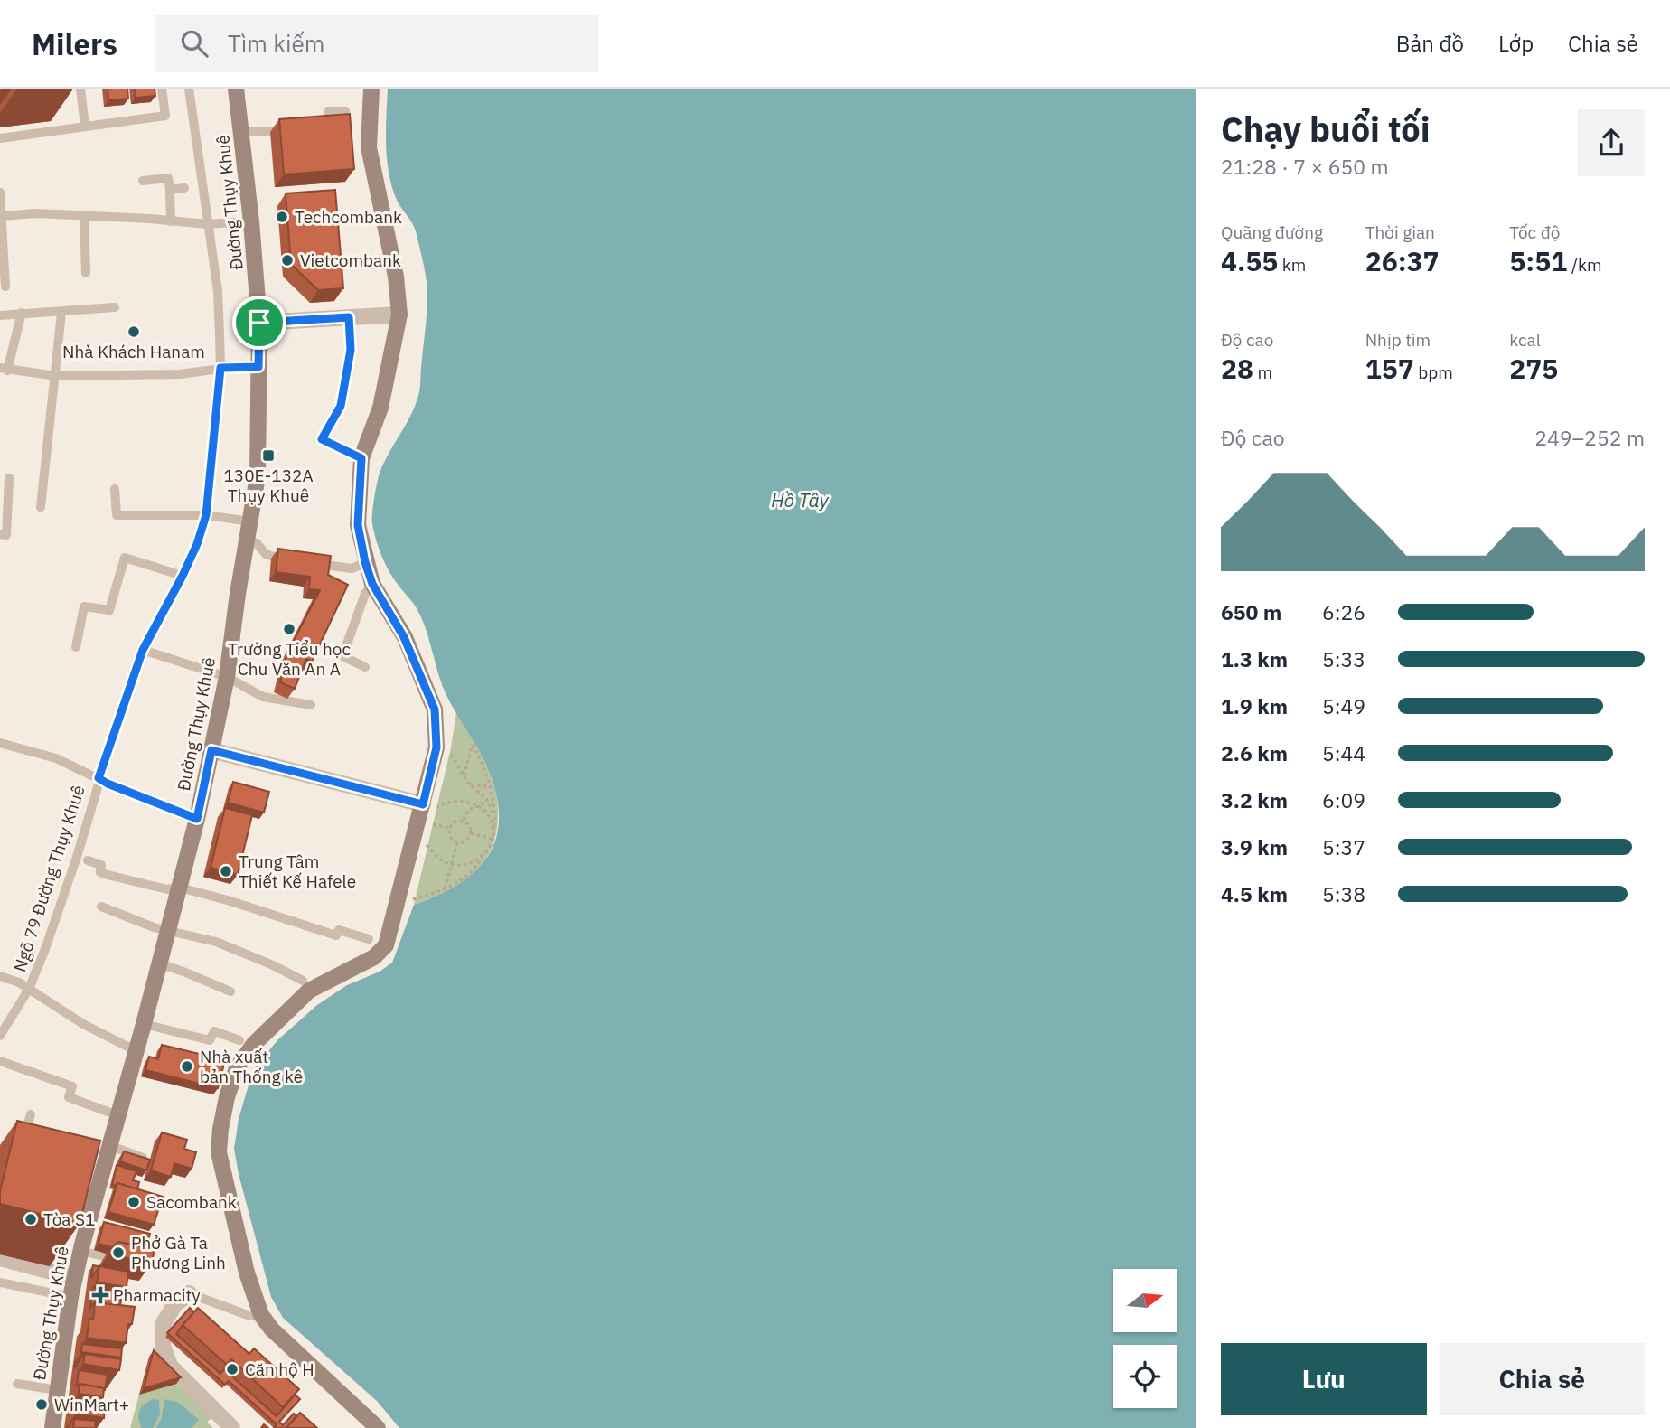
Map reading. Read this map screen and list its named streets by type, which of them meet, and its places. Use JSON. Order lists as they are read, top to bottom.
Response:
{
  "streets": {
    "street": ["Đường Thụy Khuê"],
    "lane": ["Ngõ 79 Đường Thụy Khuê"]
  },
  "crossings": [
    ["Đường Thụy Khuê", "Ngõ 79 Đường Thụy Khuê"]
  ],
  "water": ["Hồ Tây"],
  "places": {
    "other": [
      "Techcombank",
      "Vietcombank",
      "Nhà Khách Hanam",
      "Trường Tiểu học Chu Văn An A",
      "Trung Tâm Thiết Kế Hafele",
      "Nhà xuất bản Thống kê",
      "Sacombank",
      "Tòa S1",
      "Phở Gà Ta Phương Linh",
      "Căn hộ H",
      "WinMart+"
    ],
    "transit": ["130E-132A Thụy Khuê"],
    "health": ["Pharmacity"]
  },
  "north": "right",
  "page": {
    "header": "Milers",
    "search": "Tìm kiếm",
    "nav": ["Bản đồ", "Lớp", "Chia sẻ"],
    "heading": ["Chạy buổi tối", "21:28 · 7 × 650 m"],
    "stats": [
      ["Quãng đường", "4.55 km"],
      ["Thời gian", "26:37"],
      ["Tốc độ", "5:51 /km"],
      ["Độ cao", "28 m"],
      ["Nhịp tim", "157 bpm"],
      ["kcal", "275"]
    ],
    "chart": ["Độ cao", "249–252 m"],
    "list": [
      {
        "name": "650 m",
        "note": "6:26"
      },
      {
        "name": "1.3 km",
        "note": "5:33"
      },
      {
        "name": "1.9 km",
        "note": "5:49"
      },
      {
        "name": "2.6 km",
        "note": "5:44"
      },
      {
        "name": "3.2 km",
        "note": "6:09"
      },
      {
        "name": "3.9 km",
        "note": "5:37"
      },
      {
        "name": "4.5 km",
        "note": "5:38"
      }
    ],
    "buttons": ["Lưu", "Chia sẻ"]
  }
}
